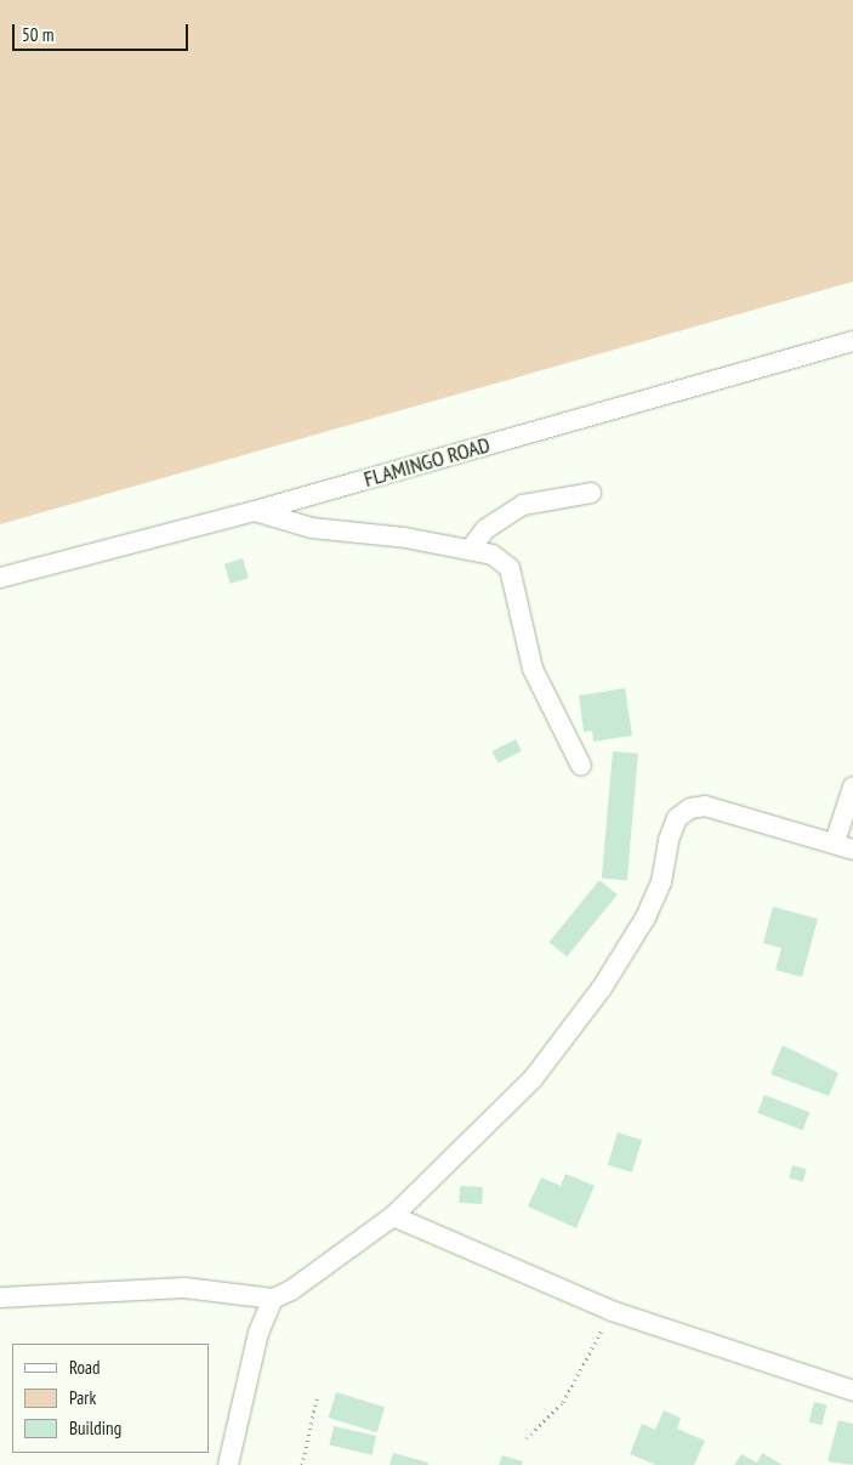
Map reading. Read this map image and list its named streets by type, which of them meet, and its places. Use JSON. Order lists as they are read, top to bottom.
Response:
{
  "streets": {
    "street": ["FLAMINGO ROAD"]
  },
  "legend": ["Road", "Park", "Building"],
  "scale_bar": "50 m"
}
